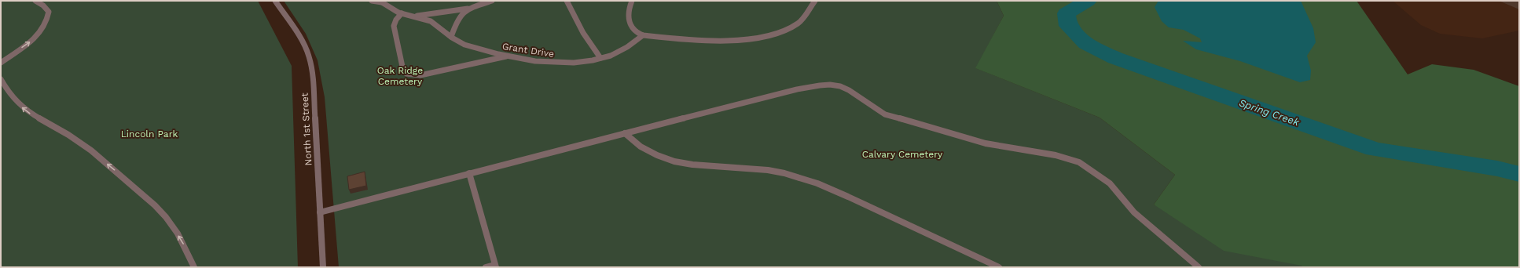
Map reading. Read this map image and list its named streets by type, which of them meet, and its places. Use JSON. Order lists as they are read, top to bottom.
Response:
{
  "streets": {
    "street": ["Grant Drive", "North 1st Street"]
  },
  "water": ["Spring Creek"],
  "parks": ["Oak Ridge Cemetery", "Lincoln Park", "Calvary Cemetery"]
}
